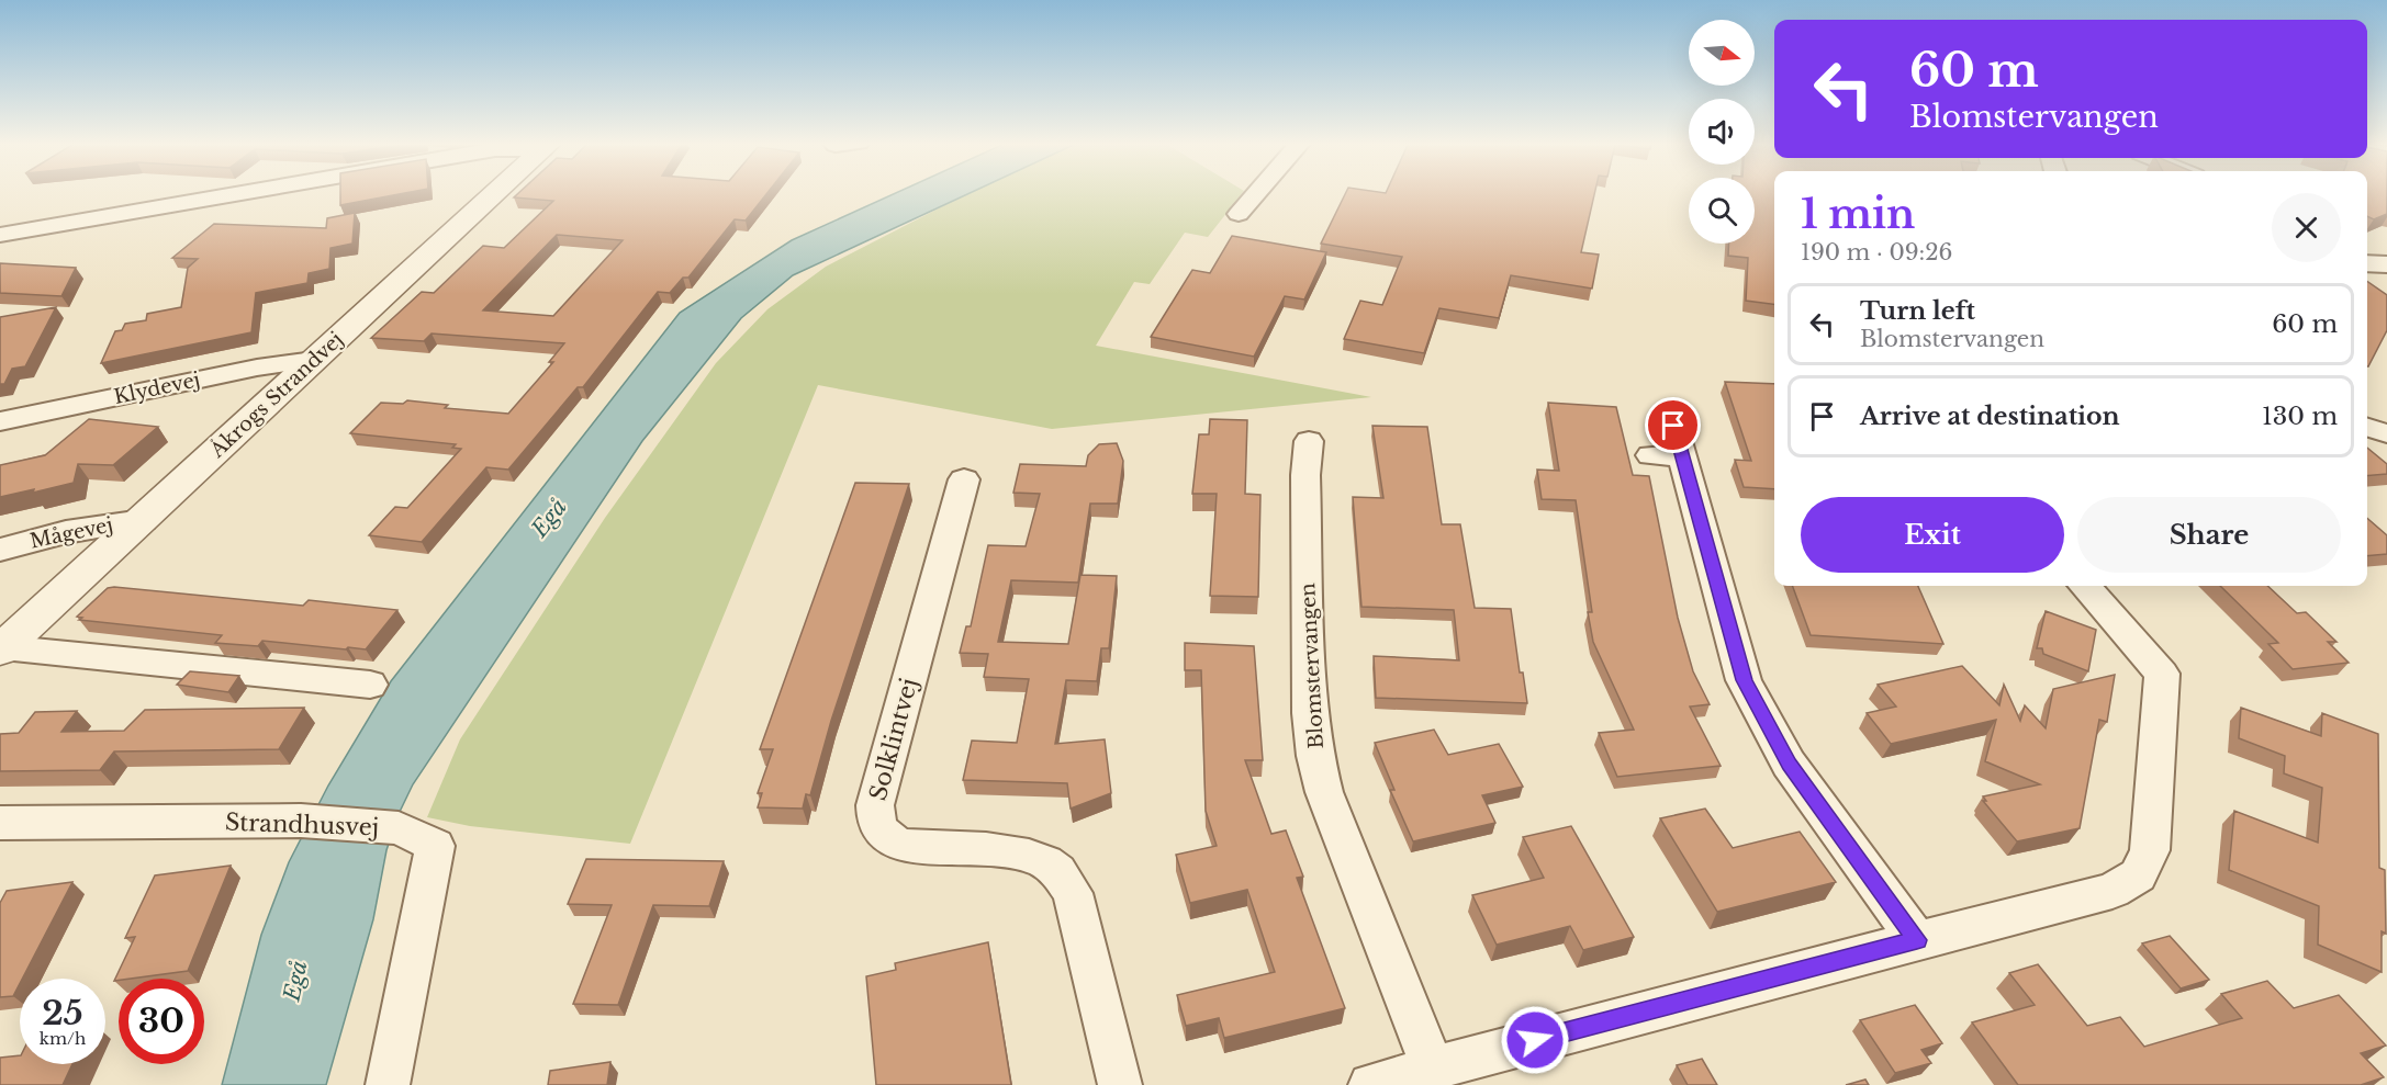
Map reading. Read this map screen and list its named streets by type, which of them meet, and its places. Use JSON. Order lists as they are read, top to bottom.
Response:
{
  "streets": {
    "street": [
      "Klydevej",
      "Åkrogs Strandvej",
      "Mågevej",
      "Blomstervangen",
      "Solklintvej",
      "Strandhusvej"
    ]
  },
  "crossings": [
    ["Klydevej", "Åkrogs Strandvej"],
    ["Åkrogs Strandvej", "Mågevej"]
  ],
  "water": ["Egå"],
  "north": "right",
  "page": {
    "turn": ["60 m", "Blomstervangen"],
    "heading": ["1 min", "190 m · 09:26"],
    "list": [
      {
        "name": "Turn left",
        "note": "Blomstervangen",
        "value": "60 m"
      },
      {
        "name": "Arrive at destination",
        "value": "130 m"
      }
    ],
    "buttons": ["Exit", "Share"],
    "speed": "25 km/h",
    "limit": "30"
  }
}
